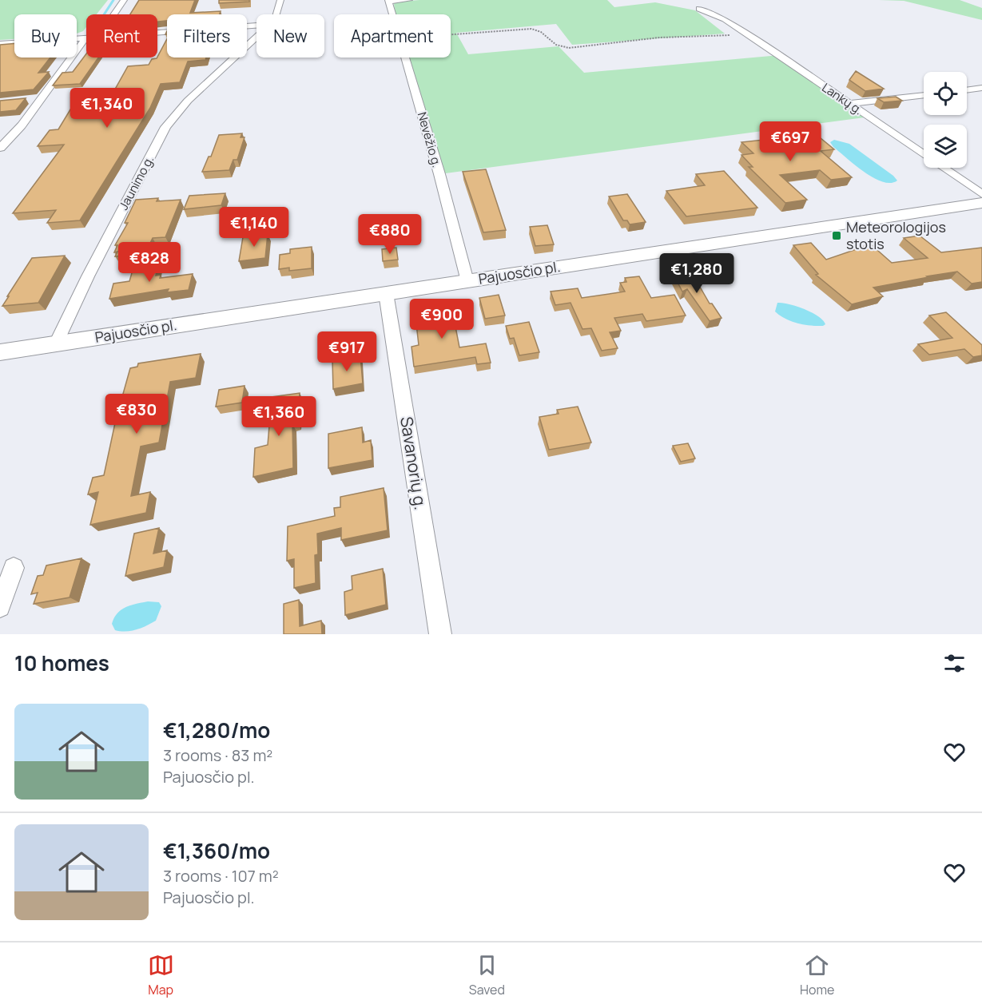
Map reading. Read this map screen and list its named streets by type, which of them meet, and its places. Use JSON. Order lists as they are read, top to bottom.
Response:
{
  "streets": {
    "main road": ["Pajuosčio pl."],
    "street": [
      "Lankų g.",
      "Nevėžio g.",
      "Jaunimo g.",
      "Savanorių g."
    ]
  },
  "crossings": [
    ["Nevėžio g.", "Pajuosčio pl."],
    ["Jaunimo g.", "Pajuosčio pl."],
    ["Pajuosčio pl.", "Savanorių g."]
  ],
  "places": {
    "transit": ["Meteorologijos stotis"]
  },
  "page": {
    "chip": [
      "Buy",
      "Rent",
      "Filters",
      "New",
      "Apartment"
    ],
    "price": [
      "€1,340",
      "€697",
      "€1,140",
      "€880",
      "€828",
      "€1,280",
      "€900",
      "€917",
      "€830",
      "€1,360"
    ],
    "heading": "10 homes",
    "list": [
      {
        "name": "€1,280/mo",
        "note": "3 rooms · 83 m² · Pajuosčio pl."
      },
      {
        "name": "€1,360/mo",
        "note": "3 rooms · 107 m² · Pajuosčio pl."
      }
    ],
    "tabs": ["Map", "Saved", "Home"]
  }
}
